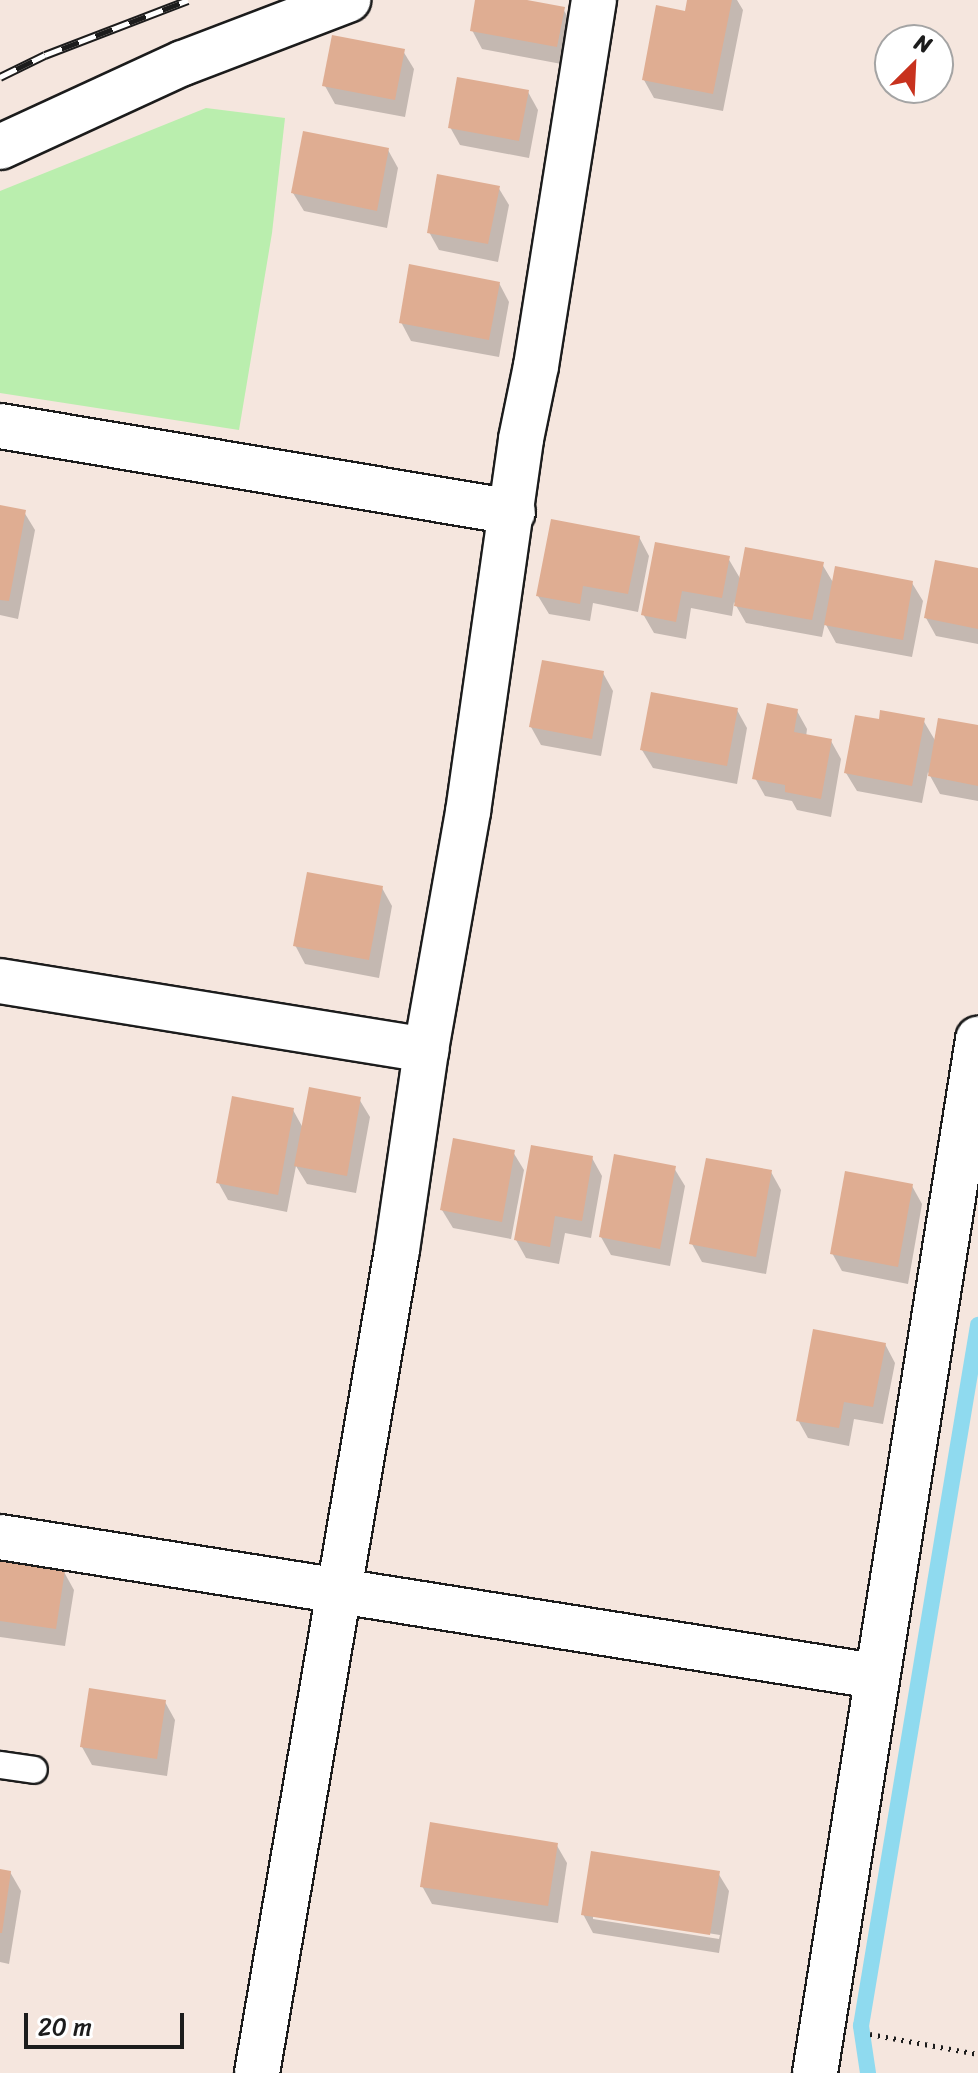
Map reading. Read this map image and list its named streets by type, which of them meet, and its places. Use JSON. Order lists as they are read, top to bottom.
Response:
{
  "scale_bar": "20 m",
  "north": "top right"
}
